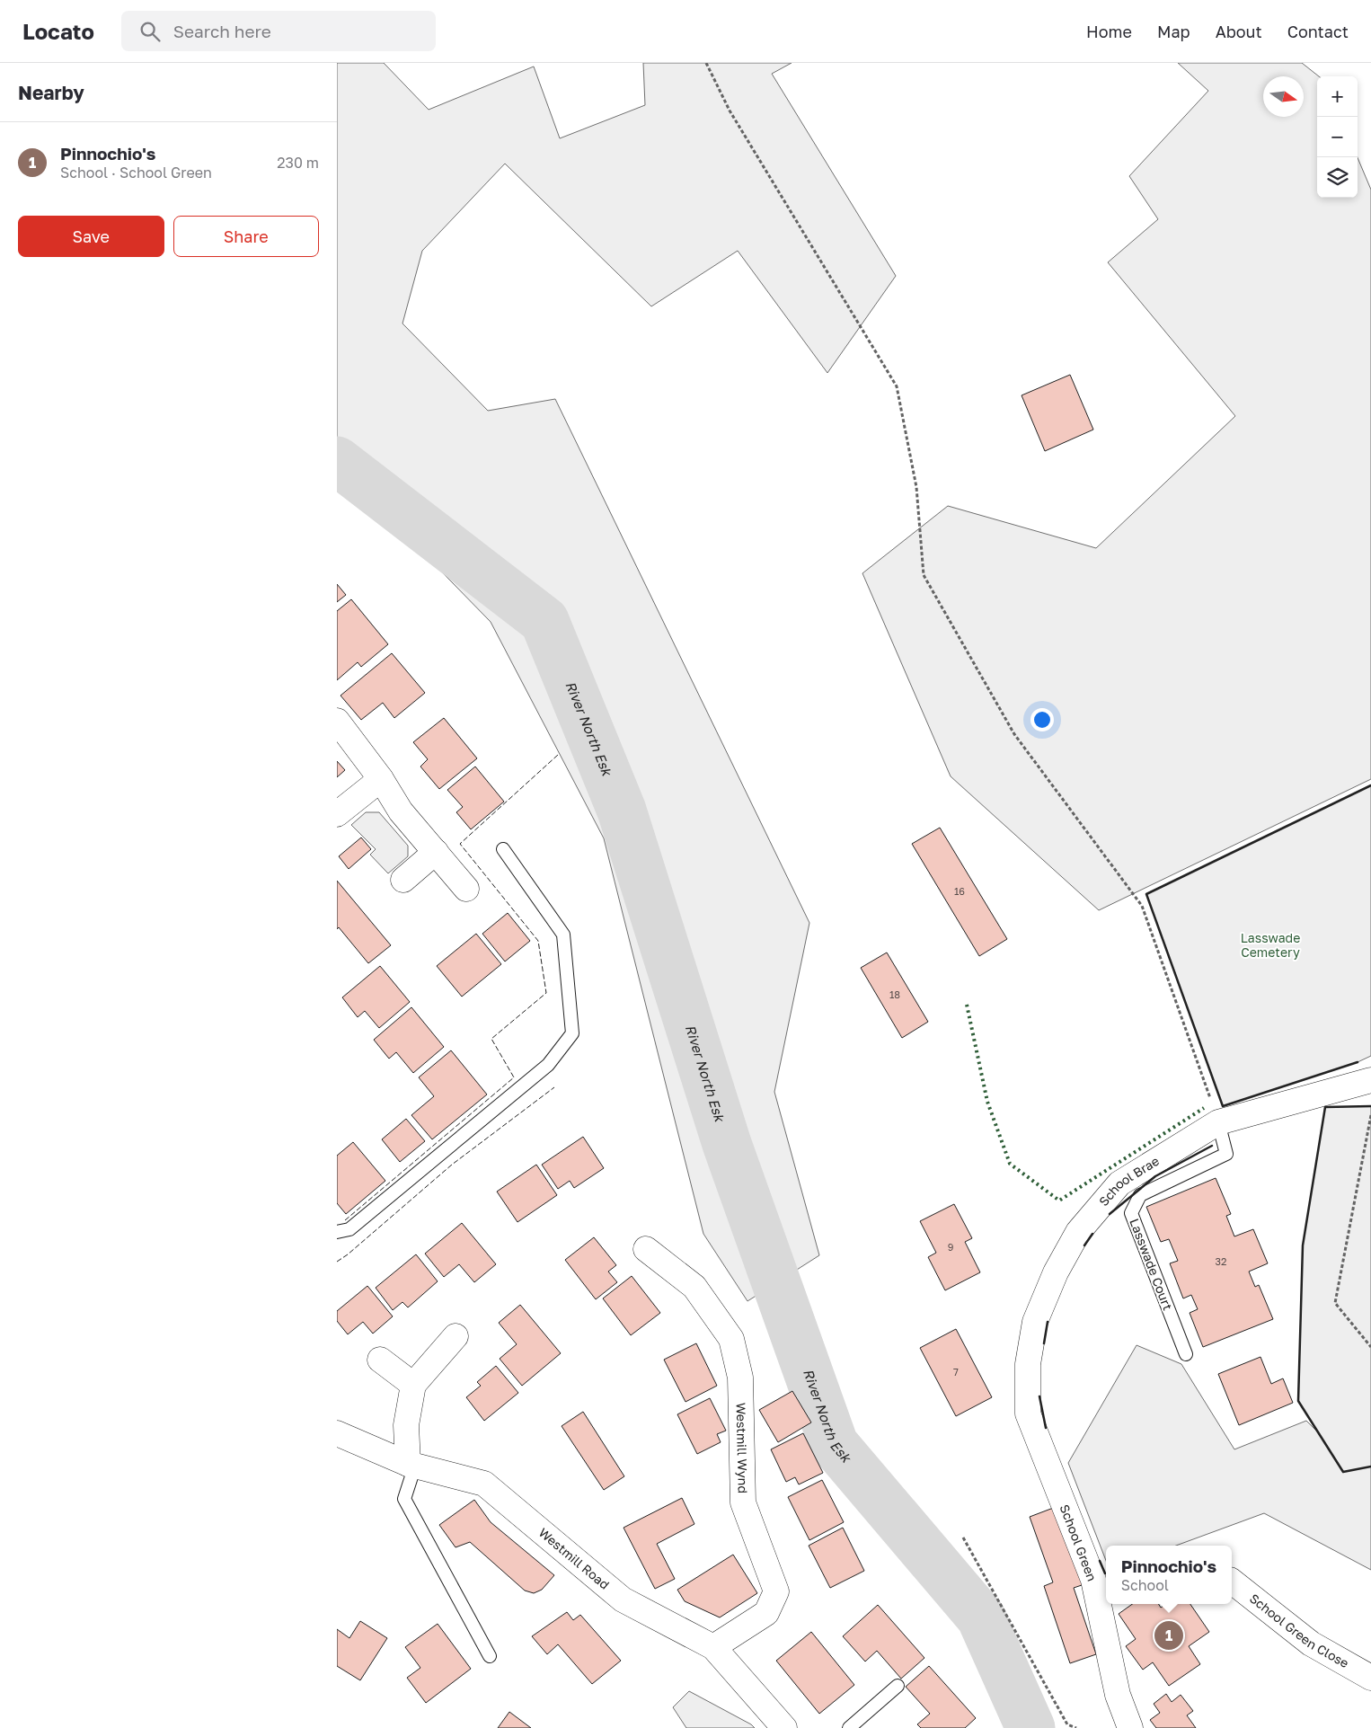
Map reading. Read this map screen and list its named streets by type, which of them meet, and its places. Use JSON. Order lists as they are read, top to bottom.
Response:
{
  "streets": {
    "street": [
      "School Brae",
      "Westmill Wynd",
      "School Green",
      "Westmill Road",
      "School Green Close"
    ],
    "lane": ["Lasswade Court"]
  },
  "crossings": [
    ["School Brae", "Lasswade Court"],
    ["School Brae", "School Green"],
    ["Westmill Wynd", "Westmill Road"]
  ],
  "water": ["River North Esk"],
  "parks": ["Lasswade Cemetery"],
  "house_numbers": [
    "16",
    "18",
    "9",
    "32",
    "7"
  ],
  "north": "right",
  "page": {
    "header": "Locato",
    "search": "Search here",
    "nav": [
      "Home",
      "Map",
      "About",
      "Contact"
    ],
    "heading": "Nearby",
    "map_buttons": ["+", "−"],
    "list": [
      {
        "mark": "1",
        "name": "Pinnochio's",
        "note": "School · School Green",
        "value": "230 m"
      }
    ],
    "buttons": ["Save", "Share"],
    "popup": ["Pinnochio's", "School"],
    "pins": "1"
  }
}
